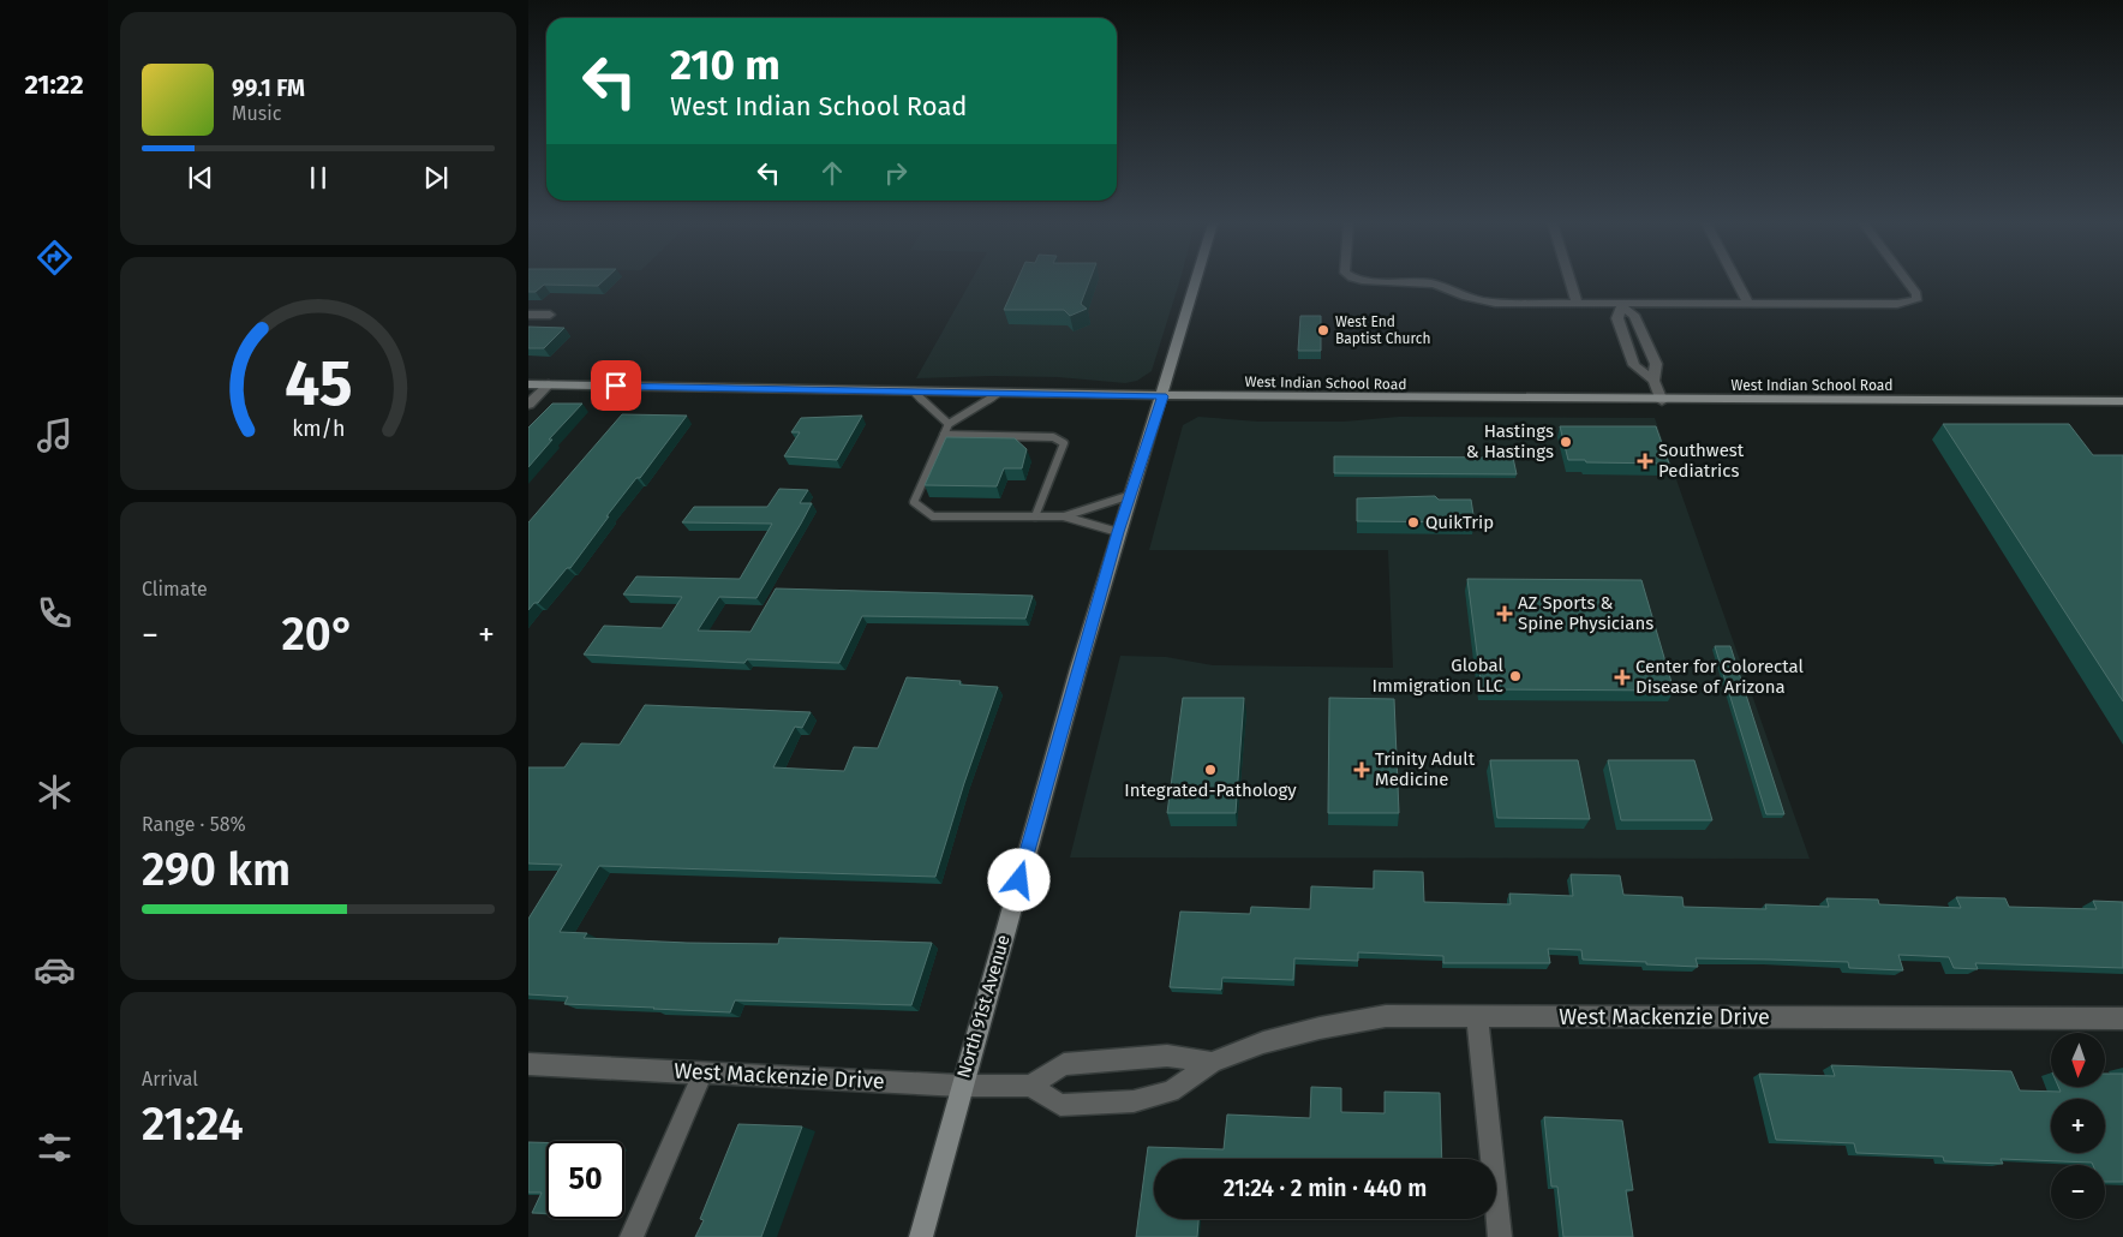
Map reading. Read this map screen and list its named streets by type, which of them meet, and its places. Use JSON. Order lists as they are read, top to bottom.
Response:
{
  "streets": {
    "main road": ["West Indian School Road", "North 91st Avenue"],
    "street": ["West Mackenzie Drive"]
  },
  "crossings": [
    ["West Indian School Road", "North 91st Avenue"],
    ["North 91st Avenue", "West Mackenzie Drive"]
  ],
  "places": {
    "other": [
      "West End Baptist Church",
      "Hastings & Hastings",
      "QuikTrip",
      "Global Immigration LLC",
      "Integrated-Pathology"
    ],
    "health": [
      "Southwest Pediatrics",
      "AZ Sports & Spine Physicians",
      "Center for Colorectal Disease of Arizona",
      "Trinity Adult Medicine"
    ]
  },
  "north": "bottom",
  "page": {
    "tabs": "21:22",
    "turn": ["210 m", "West Indian School Road"],
    "song": ["99.1 FM", "Music"],
    "tile": [
      "Climate",
      ["Range · 58%", "290 km"],
      ["Arrival", "21:24"]
    ],
    "heat": ["−", "20°", "+"],
    "map_buttons": ["+", "−"],
    "limit": "50",
    "trip": "21:24 · 2 min · 440 m",
    "gauge": ["45", "km/h"]
  }
}
